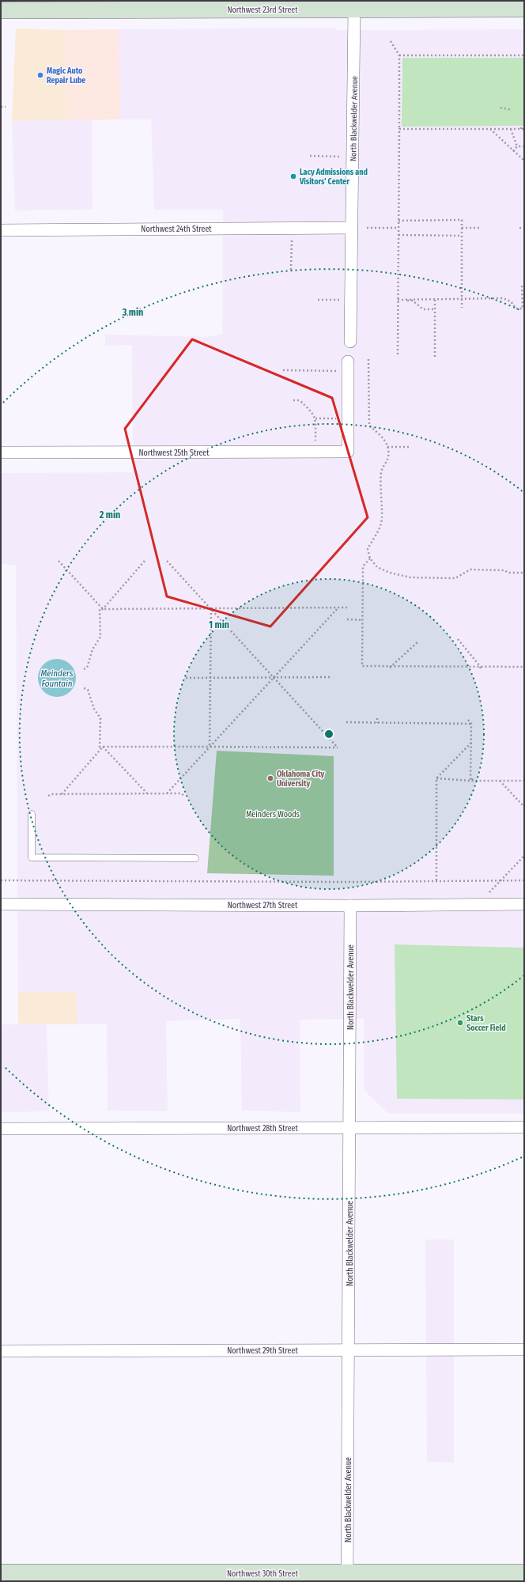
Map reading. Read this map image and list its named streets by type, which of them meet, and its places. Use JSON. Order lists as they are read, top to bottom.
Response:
{
  "streets": {
    "main road": ["Northwest 23rd Street", "Northwest 30th Street"],
    "street": [
      "North Blackwelder Avenue",
      "Northwest 24th Street",
      "Northwest 25th Street",
      "Northwest 27th Street",
      "Northwest 28th Street",
      "Northwest 29th Street"
    ]
  },
  "crossings": [
    ["Northwest 23rd Street", "North Blackwelder Avenue"],
    ["North Blackwelder Avenue", "Northwest 24th Street"],
    ["North Blackwelder Avenue", "Northwest 27th Street"],
    ["North Blackwelder Avenue", "Northwest 28th Street"],
    ["North Blackwelder Avenue", "Northwest 29th Street"],
    ["North Blackwelder Avenue", "Northwest 30th Street"]
  ],
  "water": ["Meinders Fountain"],
  "parks": ["Meinders Woods"],
  "places": [
    "Magic Auto Repair Lube",
    "Lacy Admissions and Visitors' Center",
    "Oklahoma City University",
    "Stars Soccer Field"
  ],
  "rings": ["3 min", "2 min", "1 min"]
}
